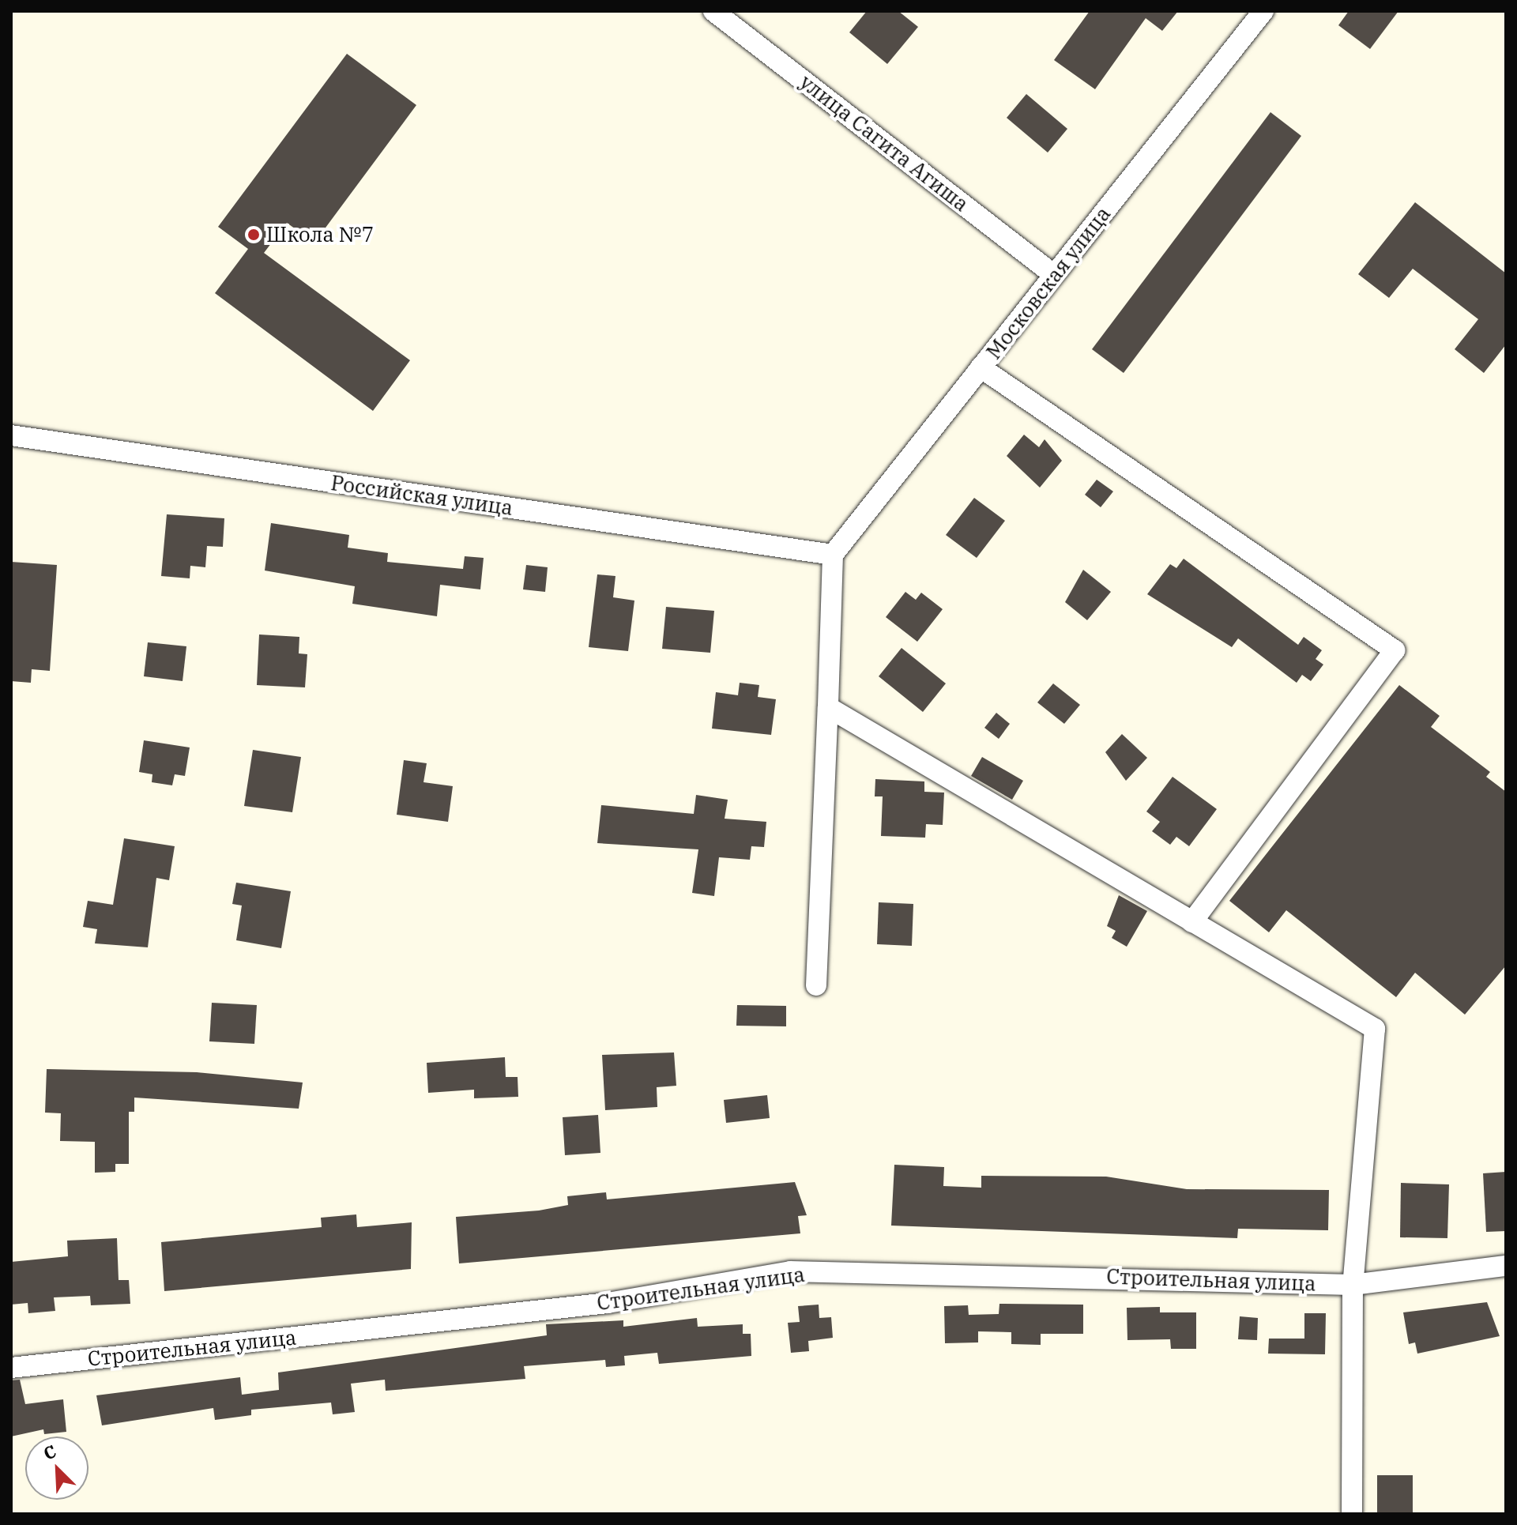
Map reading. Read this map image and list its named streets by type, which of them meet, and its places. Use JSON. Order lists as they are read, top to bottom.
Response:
{
  "streets": {
    "street": [
      "улица Сагита Агиша",
      "Московская улица",
      "Российская улица",
      "Строительная улица"
    ]
  },
  "crossings": [
    ["улица Сагита Агиша", "Московская улица"],
    ["Московская улица", "Российская улица"]
  ],
  "places": ["Школа №7"],
  "north": "top left"
}
